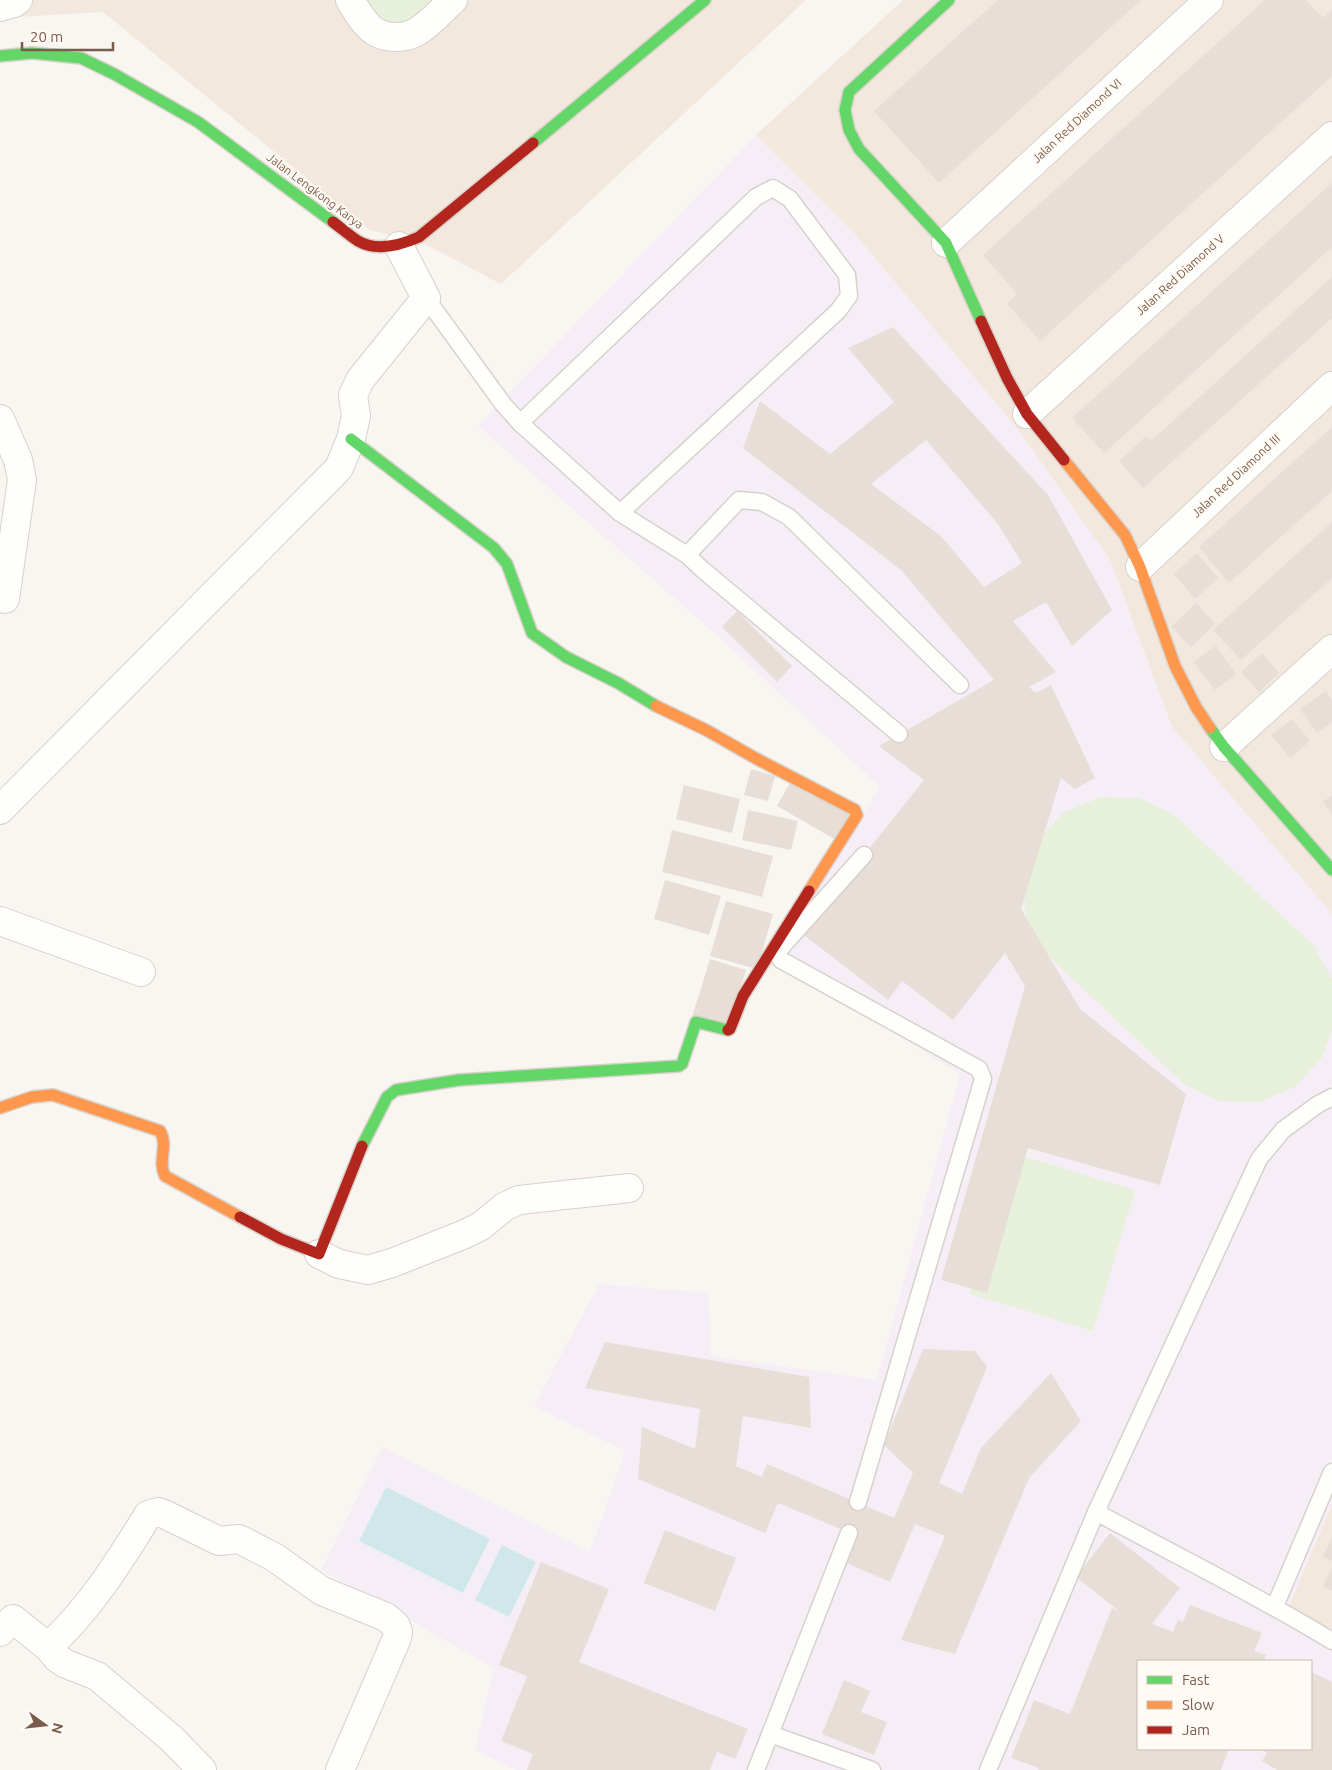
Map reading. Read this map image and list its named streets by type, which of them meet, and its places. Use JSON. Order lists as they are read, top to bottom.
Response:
{
  "streets": {
    "street": [
      "Jalan Red Diamond VI",
      "Jalan Lengkong Karya",
      "Jalan Red Diamond V",
      "Jalan Red Diamond III"
    ]
  },
  "legend": ["Fast", "Slow", "Jam"],
  "scale_bar": "20 m",
  "north": "right"
}
